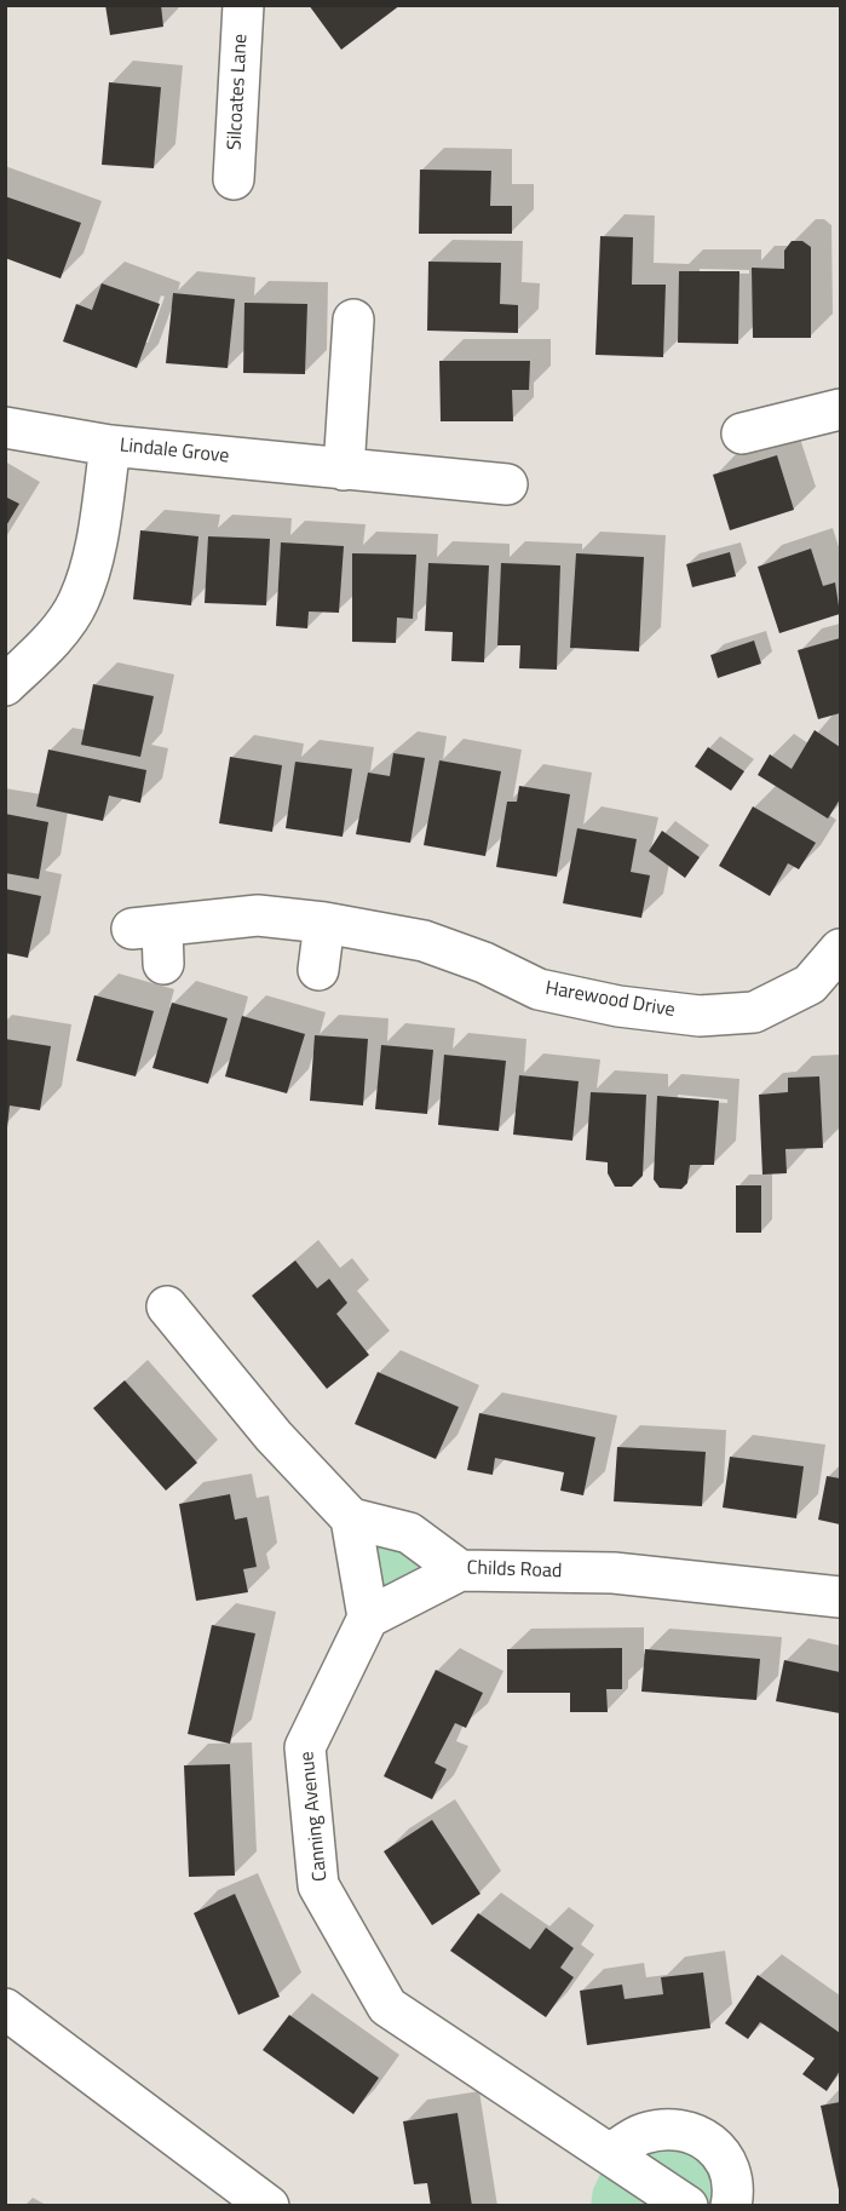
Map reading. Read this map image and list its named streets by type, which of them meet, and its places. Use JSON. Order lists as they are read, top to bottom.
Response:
{
  "streets": {
    "street": [
      "Silcoates Lane",
      "Lindale Grove",
      "Harewood Drive",
      "Childs Road",
      "Canning Avenue"
    ]
  }
}
